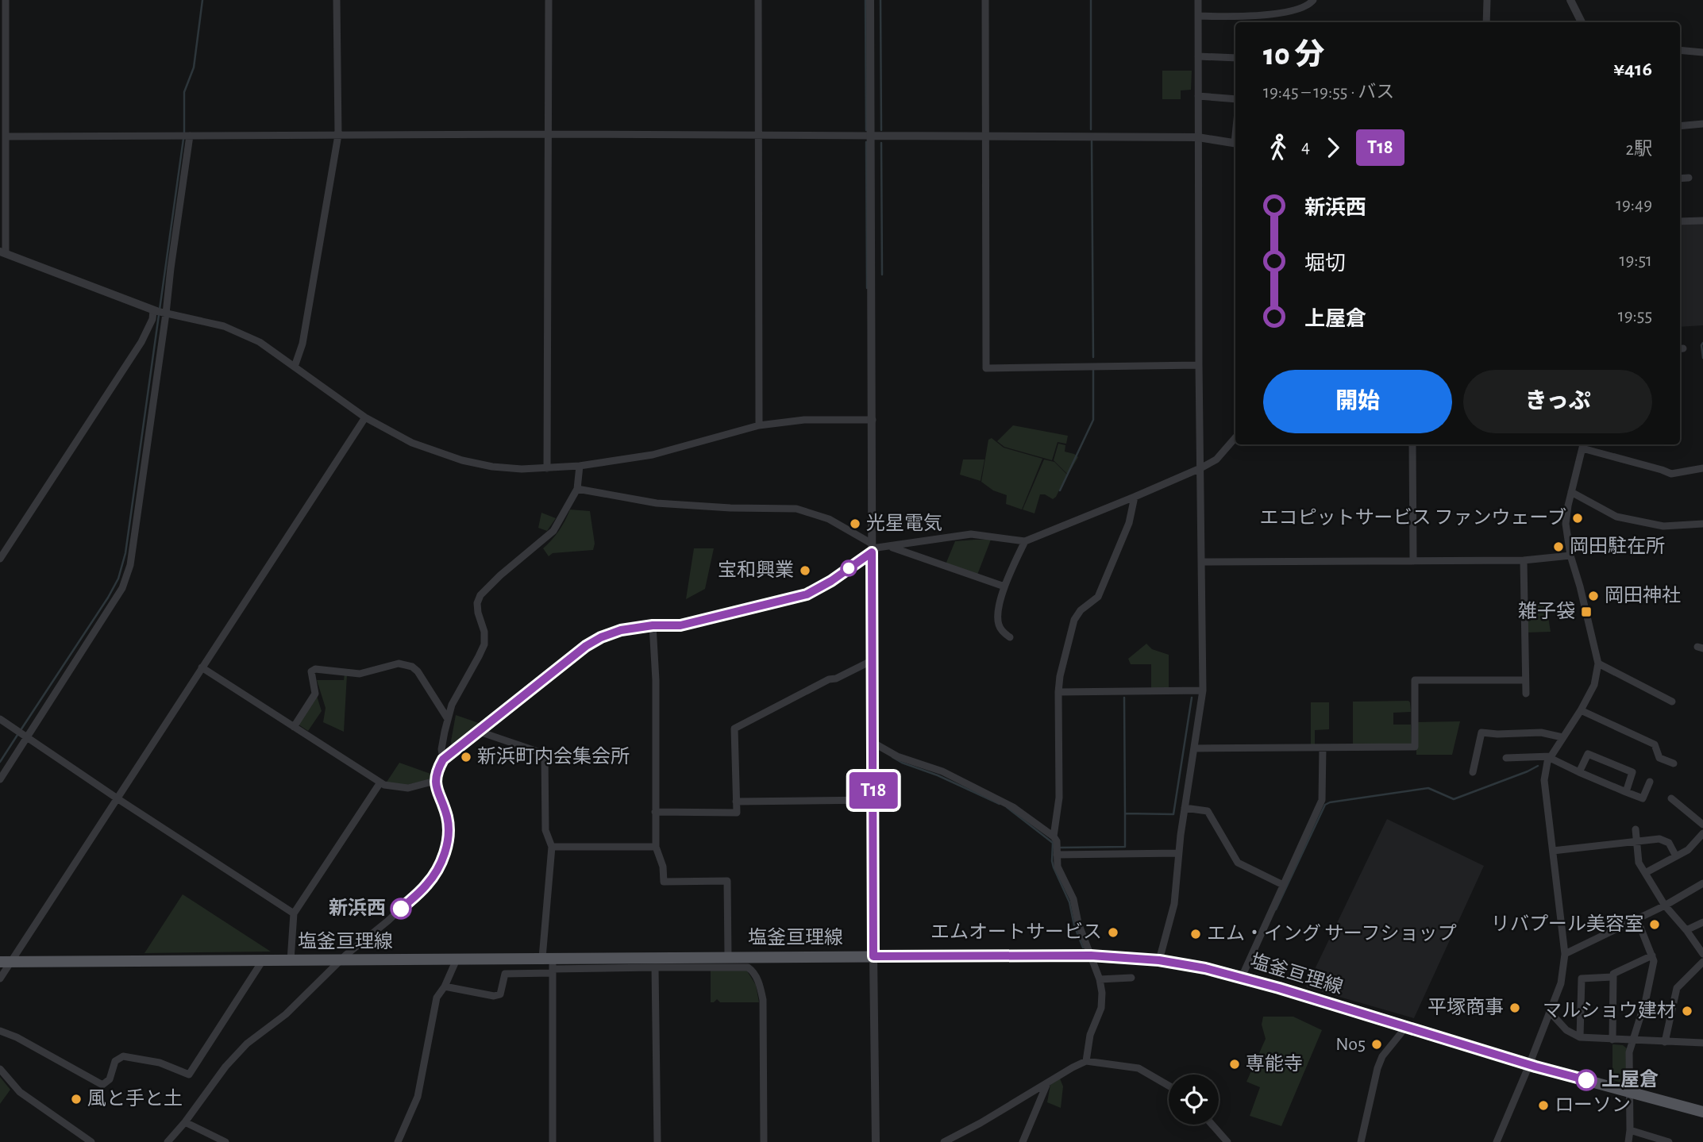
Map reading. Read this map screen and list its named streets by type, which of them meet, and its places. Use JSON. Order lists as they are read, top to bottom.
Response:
{
  "streets": {
    "main road": ["塩釜亘理線"]
  },
  "places": {
    "other": [
      "エコピットサービス ファンウェーブ",
      "光星電気",
      "岡田駐在所",
      "宝和興業",
      "岡田神社",
      "新浜町内会集会所",
      "新浜西",
      "リバプール美容室",
      "エムオートサービス",
      "エム・イング サーフショップ",
      "平塚商事",
      "マルショウ建材",
      "No5",
      "専能寺",
      "上屋倉",
      "風と手と土",
      "ローソン"
    ],
    "transit": ["雑子袋"]
  },
  "lines": ["bus line T18"],
  "page": {
    "on_map": "T18",
    "heading": ["10 分", "19:45 – 19:55 · バス", "¥416"],
    "legs": ["4", "T18", "2駅"],
    "list": [
      {
        "name": "新浜西",
        "value": "19:49"
      },
      {
        "name": "堀切",
        "value": "19:51"
      },
      {
        "name": "上屋倉",
        "value": "19:55"
      }
    ],
    "buttons": ["開始", "きっぷ"]
  }
}
